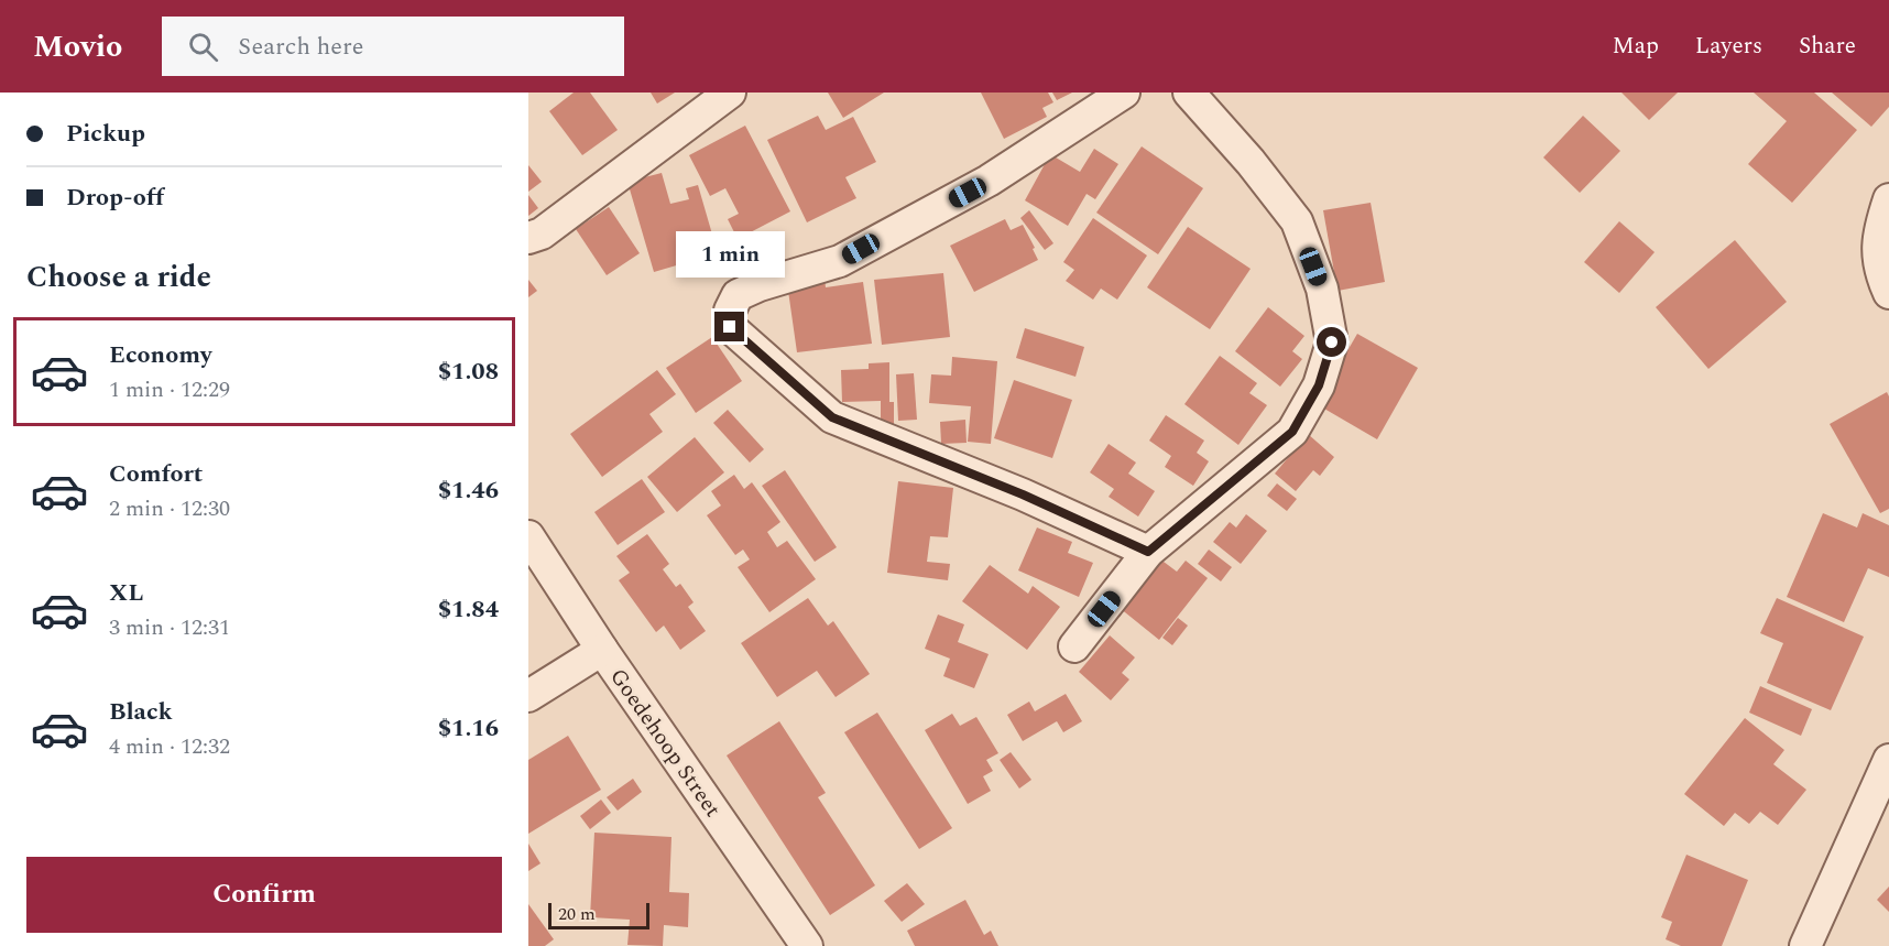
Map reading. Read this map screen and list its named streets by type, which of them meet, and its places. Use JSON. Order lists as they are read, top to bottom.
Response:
{
  "streets": {
    "street": ["Goedehoop Street"]
  },
  "scale_bar": "20 m",
  "page": {
    "header": "Movio",
    "search": "Search here",
    "nav": ["Map", "Layers", "Share"],
    "banner": ["Pickup", "Drop-off"],
    "bubble": "1 min",
    "heading": "Choose a ride",
    "list": [
      {
        "name": "Economy",
        "note": "1 min · 12:29",
        "value": "$1.08"
      },
      {
        "name": "Comfort",
        "note": "2 min · 12:30",
        "value": "$1.46"
      },
      {
        "name": "XL",
        "note": "3 min · 12:31",
        "value": "$1.84"
      },
      {
        "name": "Black",
        "note": "4 min · 12:32",
        "value": "$1.16"
      }
    ],
    "buttons": "Confirm",
    "scale": "20 m"
  }
}
